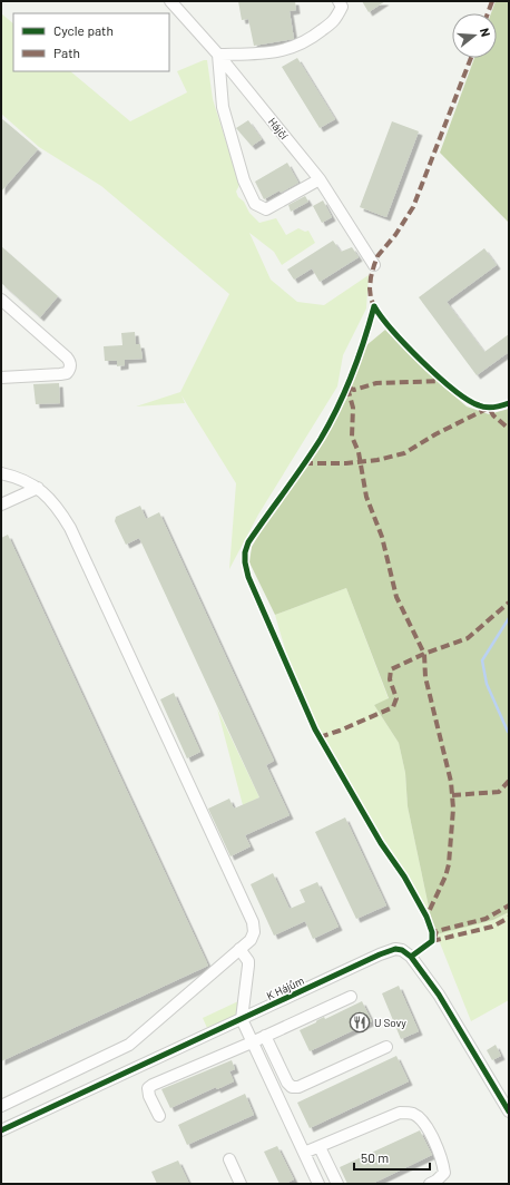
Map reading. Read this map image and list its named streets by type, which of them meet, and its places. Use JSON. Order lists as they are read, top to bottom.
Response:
{
  "streets": {
    "street": ["Hájčí", "K Hájům"]
  },
  "places": {
    "restaurant": ["U Sovy"]
  },
  "legend": ["Cycle path", "Path"],
  "scale_bar": "50 m",
  "north": "right"
}
